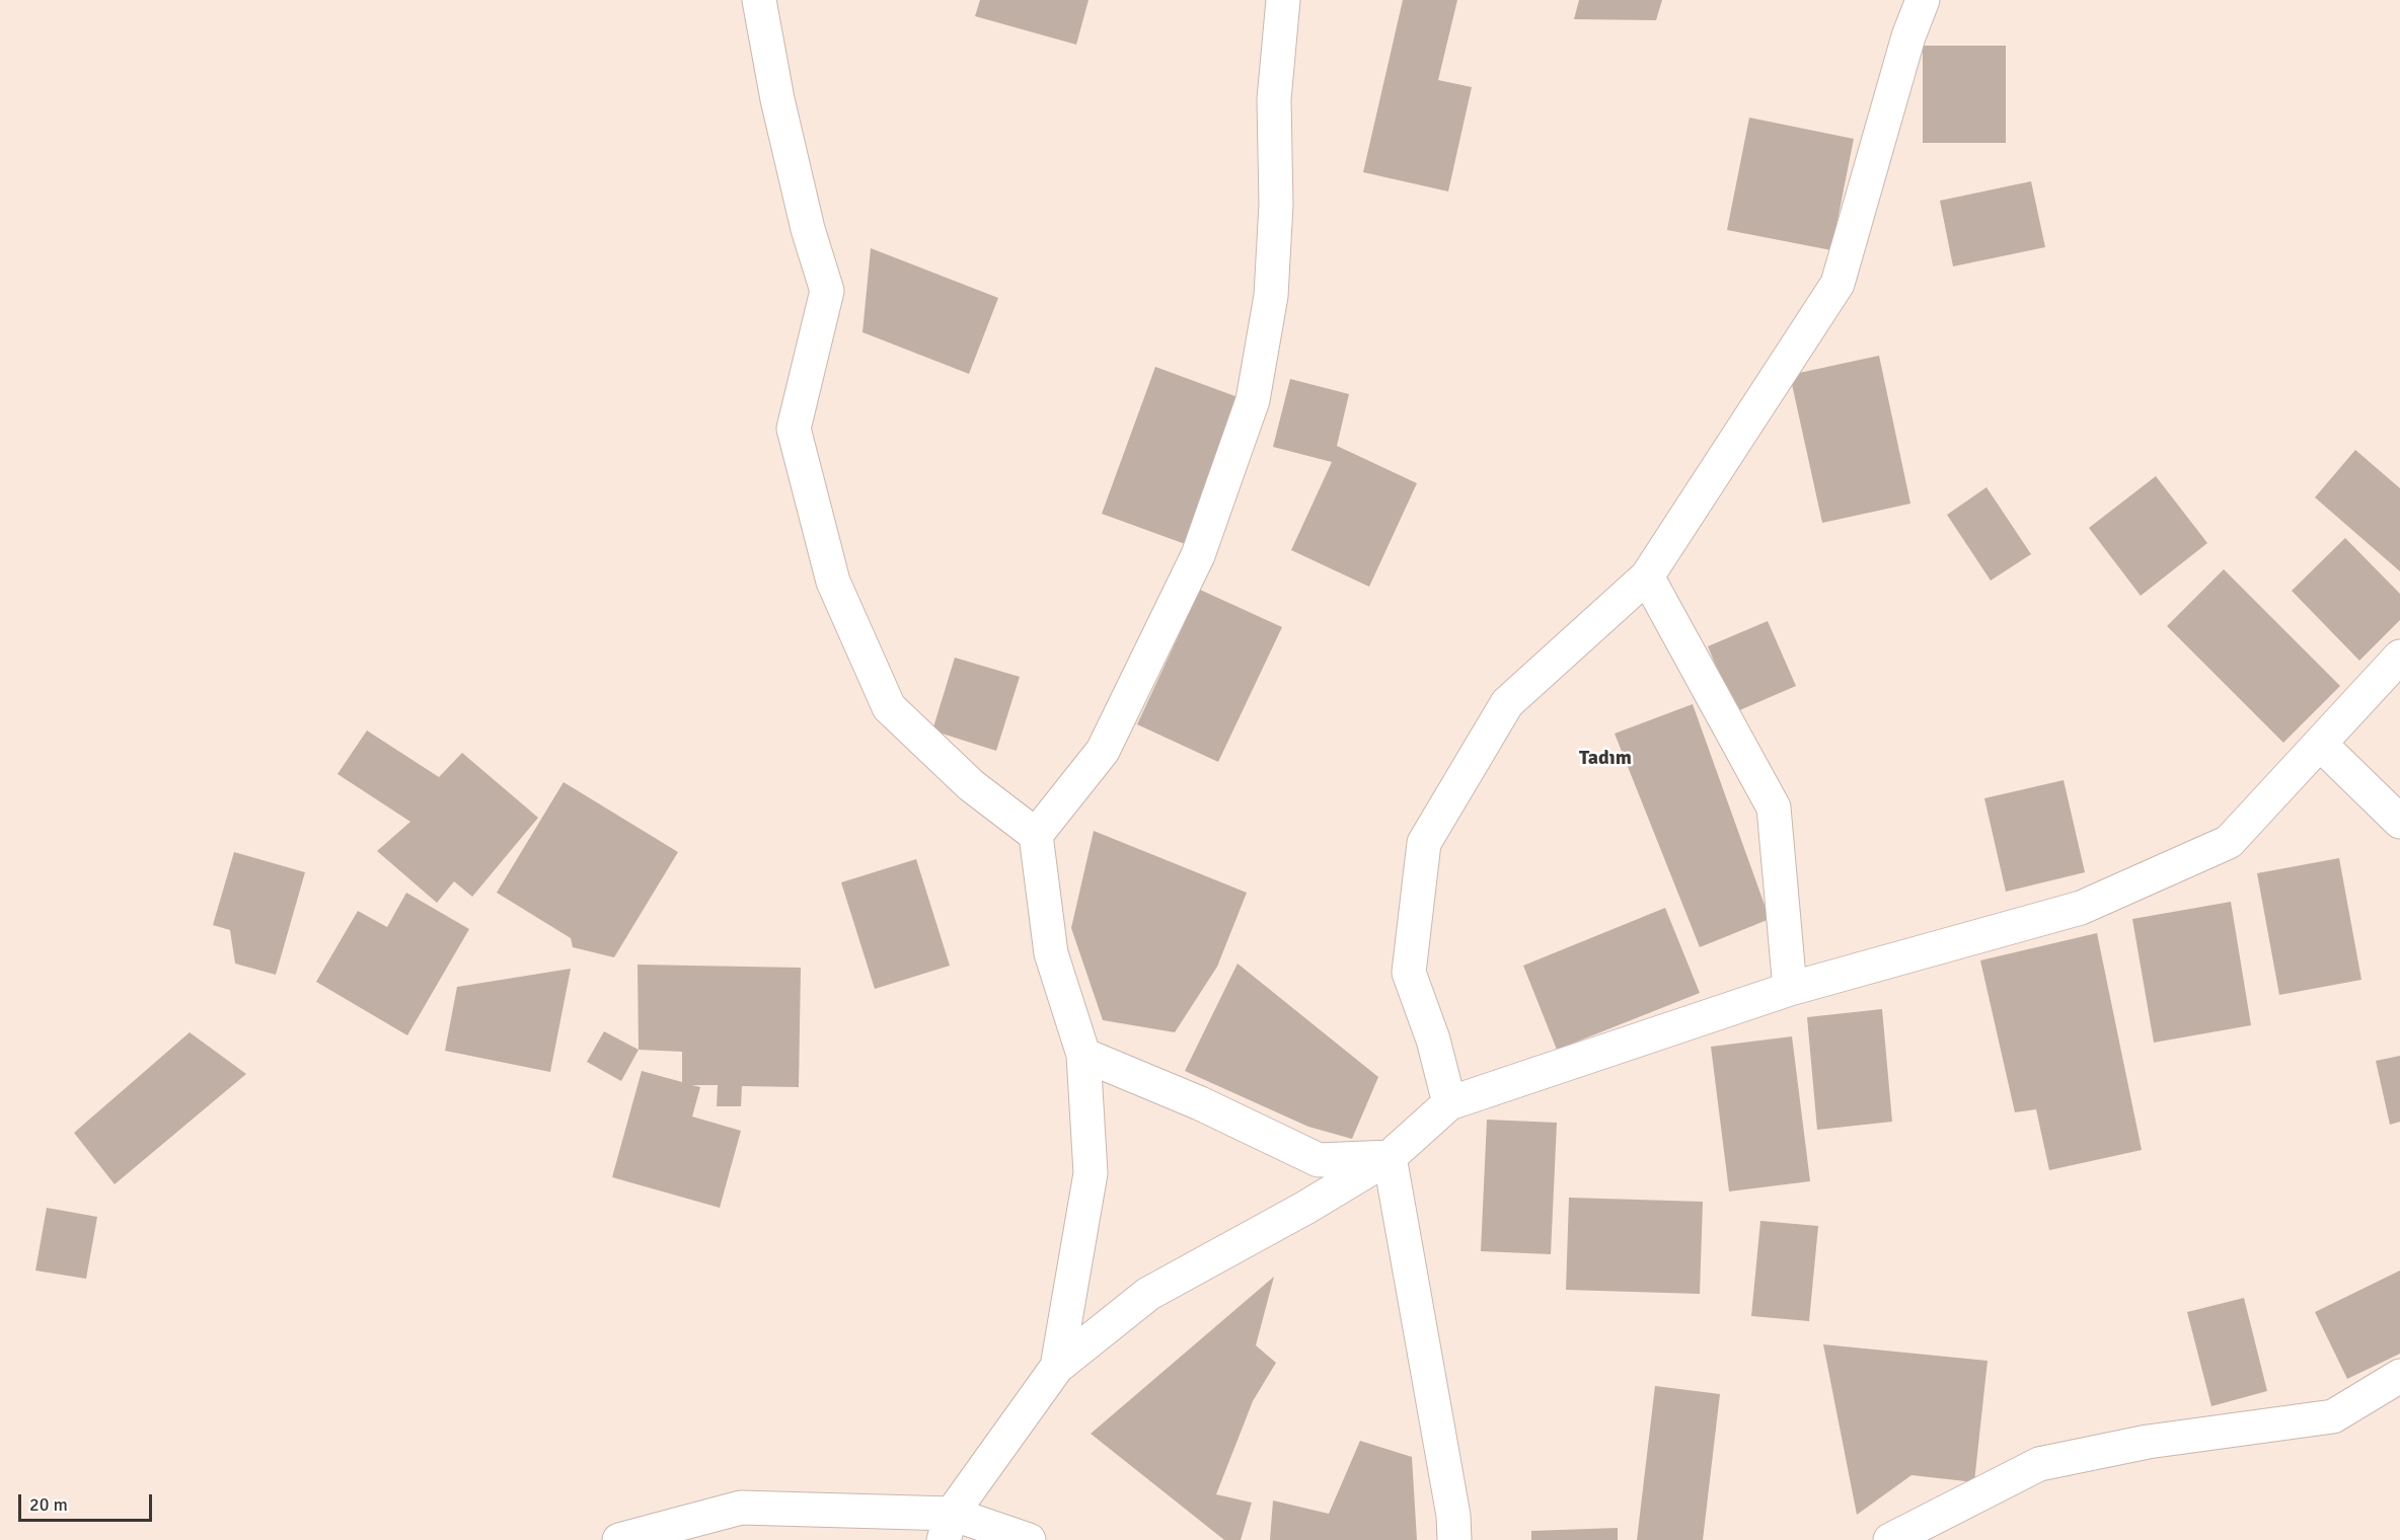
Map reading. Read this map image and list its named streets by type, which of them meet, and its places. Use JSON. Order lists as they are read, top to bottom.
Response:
{
  "districts": ["Tadım"],
  "scale_bar": "20 m"
}
